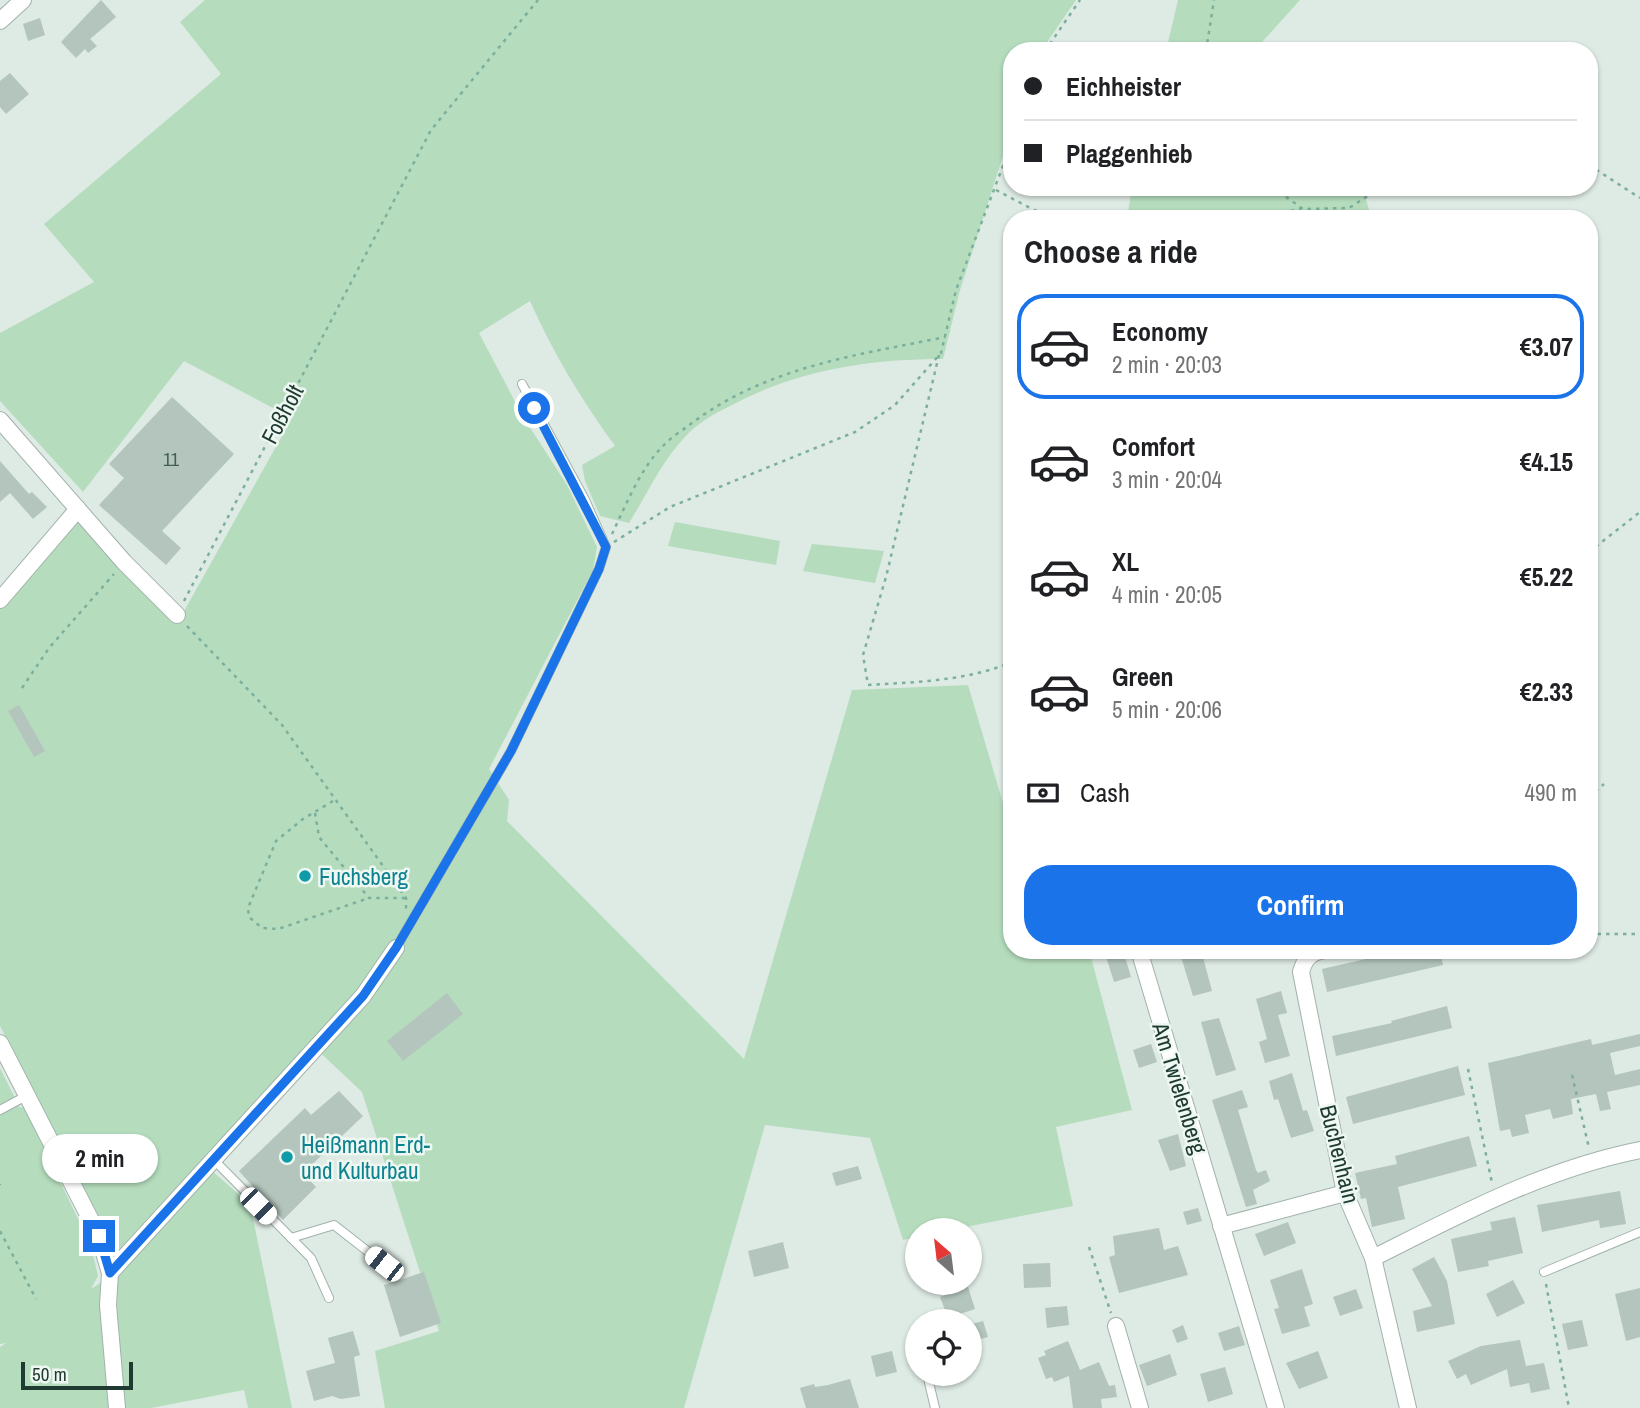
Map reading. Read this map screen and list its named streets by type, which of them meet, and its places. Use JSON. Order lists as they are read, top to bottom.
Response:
{
  "streets": {
    "street": ["Am Twielenberg", "Buchenhain"],
    "path": ["Foßholt"]
  },
  "places": ["Fuchsberg", "Heißmann Erd- und Kulturbau"],
  "house_numbers": ["11"],
  "scale_bar": "50 m",
  "north": "top left",
  "page": {
    "banner": ["Eichheister", "Plaggenhieb"],
    "heading": "Choose a ride",
    "list": [
      {
        "name": "Economy",
        "note": "2 min · 20:03",
        "value": "€3.07"
      },
      {
        "name": "Comfort",
        "note": "3 min · 20:04",
        "value": "€4.15"
      },
      {
        "name": "XL",
        "note": "4 min · 20:05",
        "value": "€5.22"
      },
      {
        "name": "Green",
        "note": "5 min · 20:06",
        "value": "€2.33"
      }
    ],
    "pay": ["Cash", "490 m"],
    "buttons": "Confirm",
    "bubble": "2 min",
    "scale": "50 m"
  }
}
